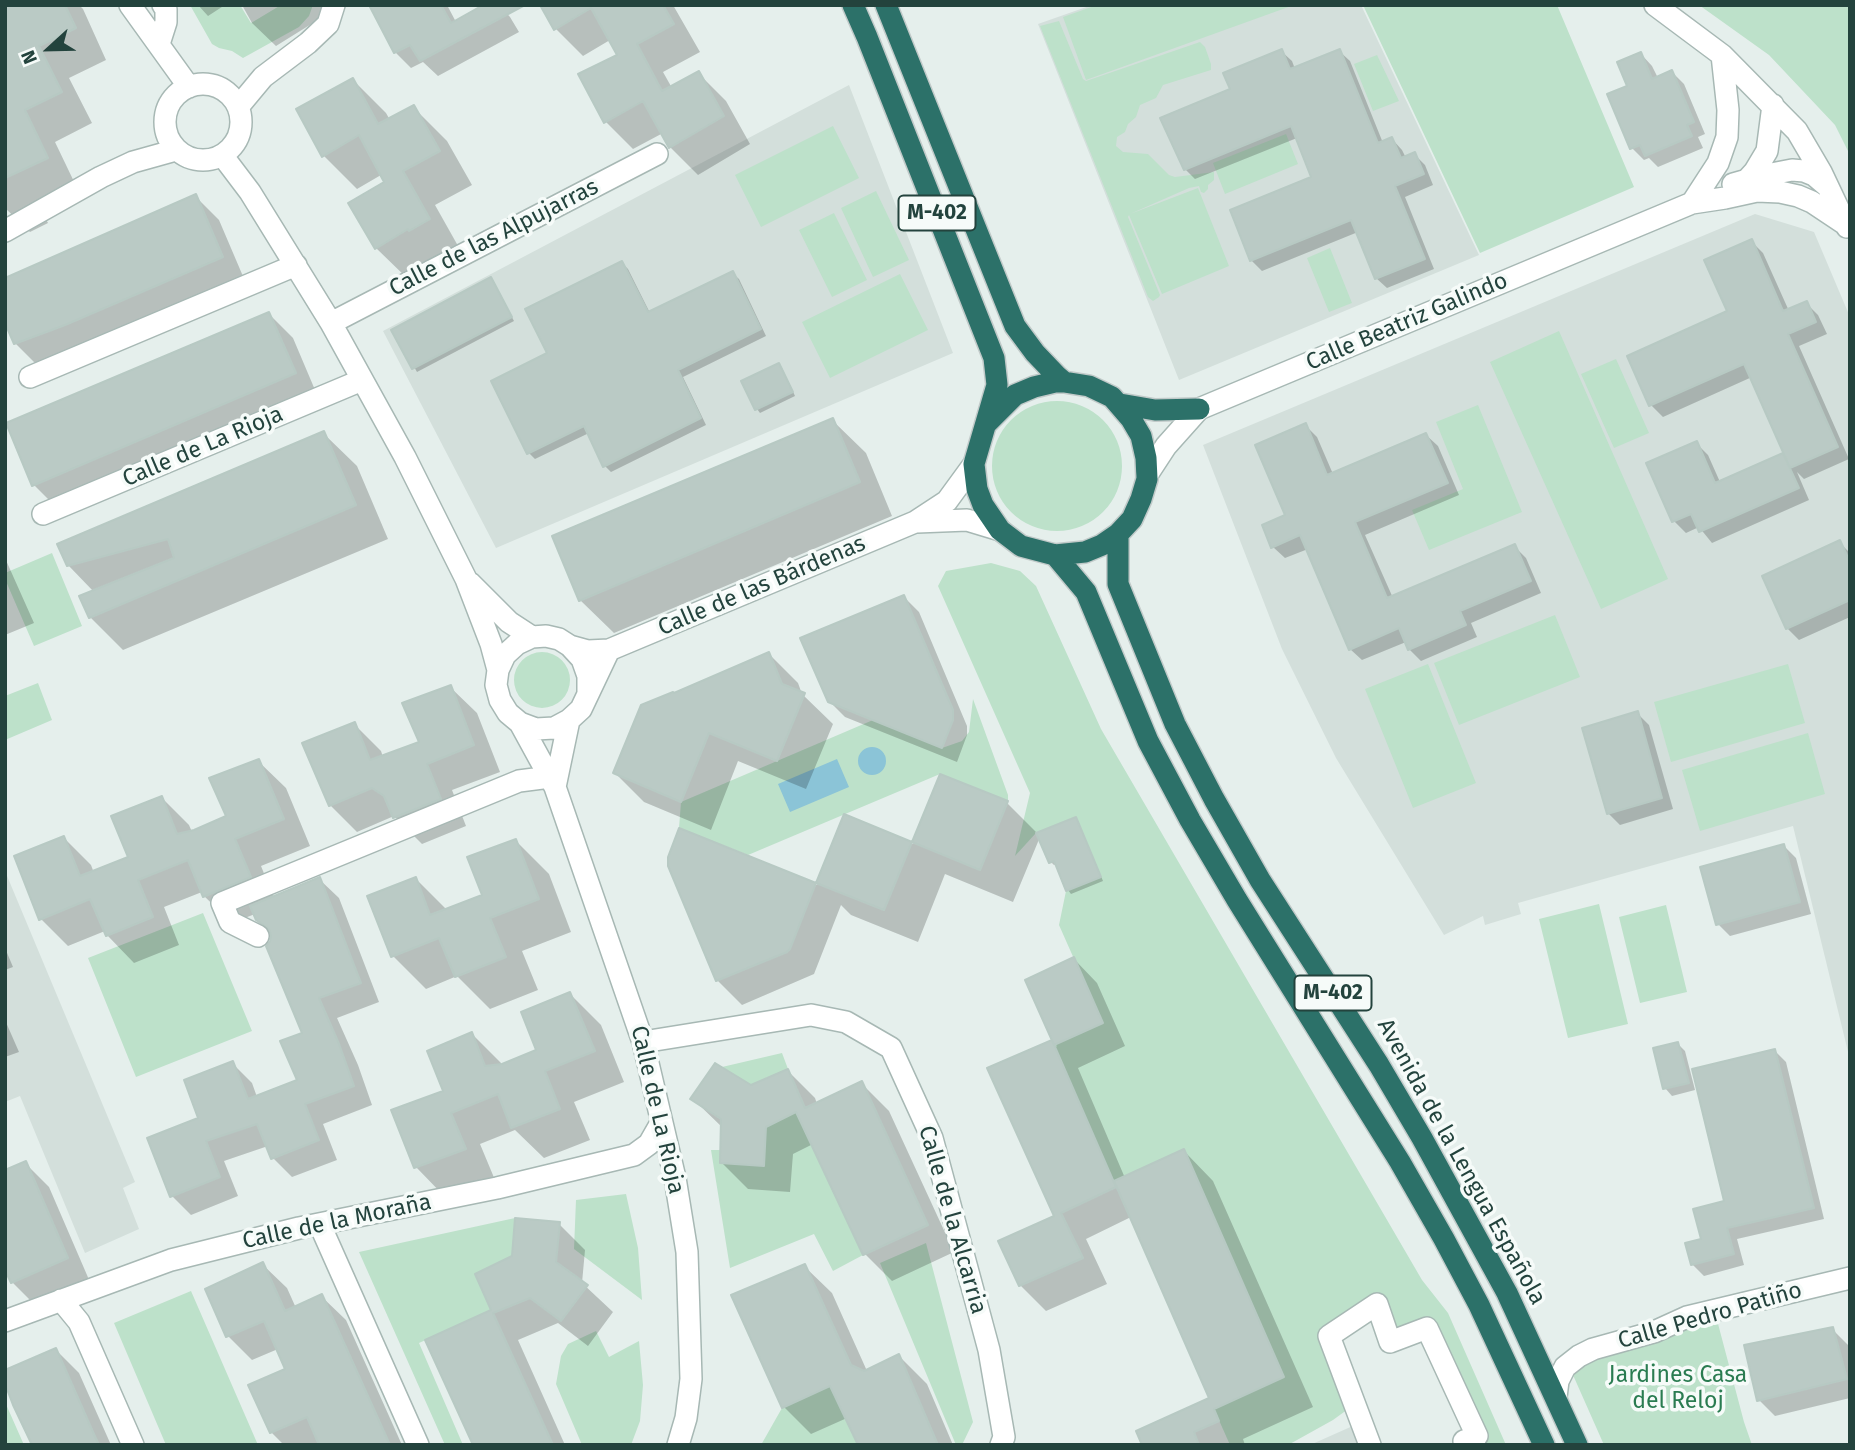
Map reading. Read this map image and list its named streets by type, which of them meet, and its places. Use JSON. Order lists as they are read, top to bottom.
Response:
{
  "streets": {
    "highway": ["M-402", "Avenida de la Lengua Española"],
    "street": [
      "Calle de las Alpujarras",
      "Calle Beatriz Galindo",
      "Calle de La Rioja",
      "Calle de las Bárdenas",
      "Calle de la Alcarria",
      "Calle de la Moraña",
      "Calle Pedro Patiño"
    ]
  },
  "crossings": [
    ["M-402", "Calle Beatriz Galindo"],
    ["M-402", "Calle de las Bárdenas"],
    ["M-402", "Avenida de la Lengua Española"],
    ["Calle Beatriz Galindo", "Calle de las Bárdenas"],
    ["Calle Beatriz Galindo", "Avenida de la Lengua Española"],
    ["Calle de La Rioja", "Calle de las Bárdenas"],
    ["Calle de La Rioja", "Calle de la Alcarria"],
    ["Calle de La Rioja", "Calle de la Moraña"],
    ["Calle de las Bárdenas", "Avenida de la Lengua Española"],
    ["Avenida de la Lengua Española", "Calle Pedro Patiño"]
  ],
  "parks": ["Jardines Casa del Reloj"],
  "north": "left"
}
